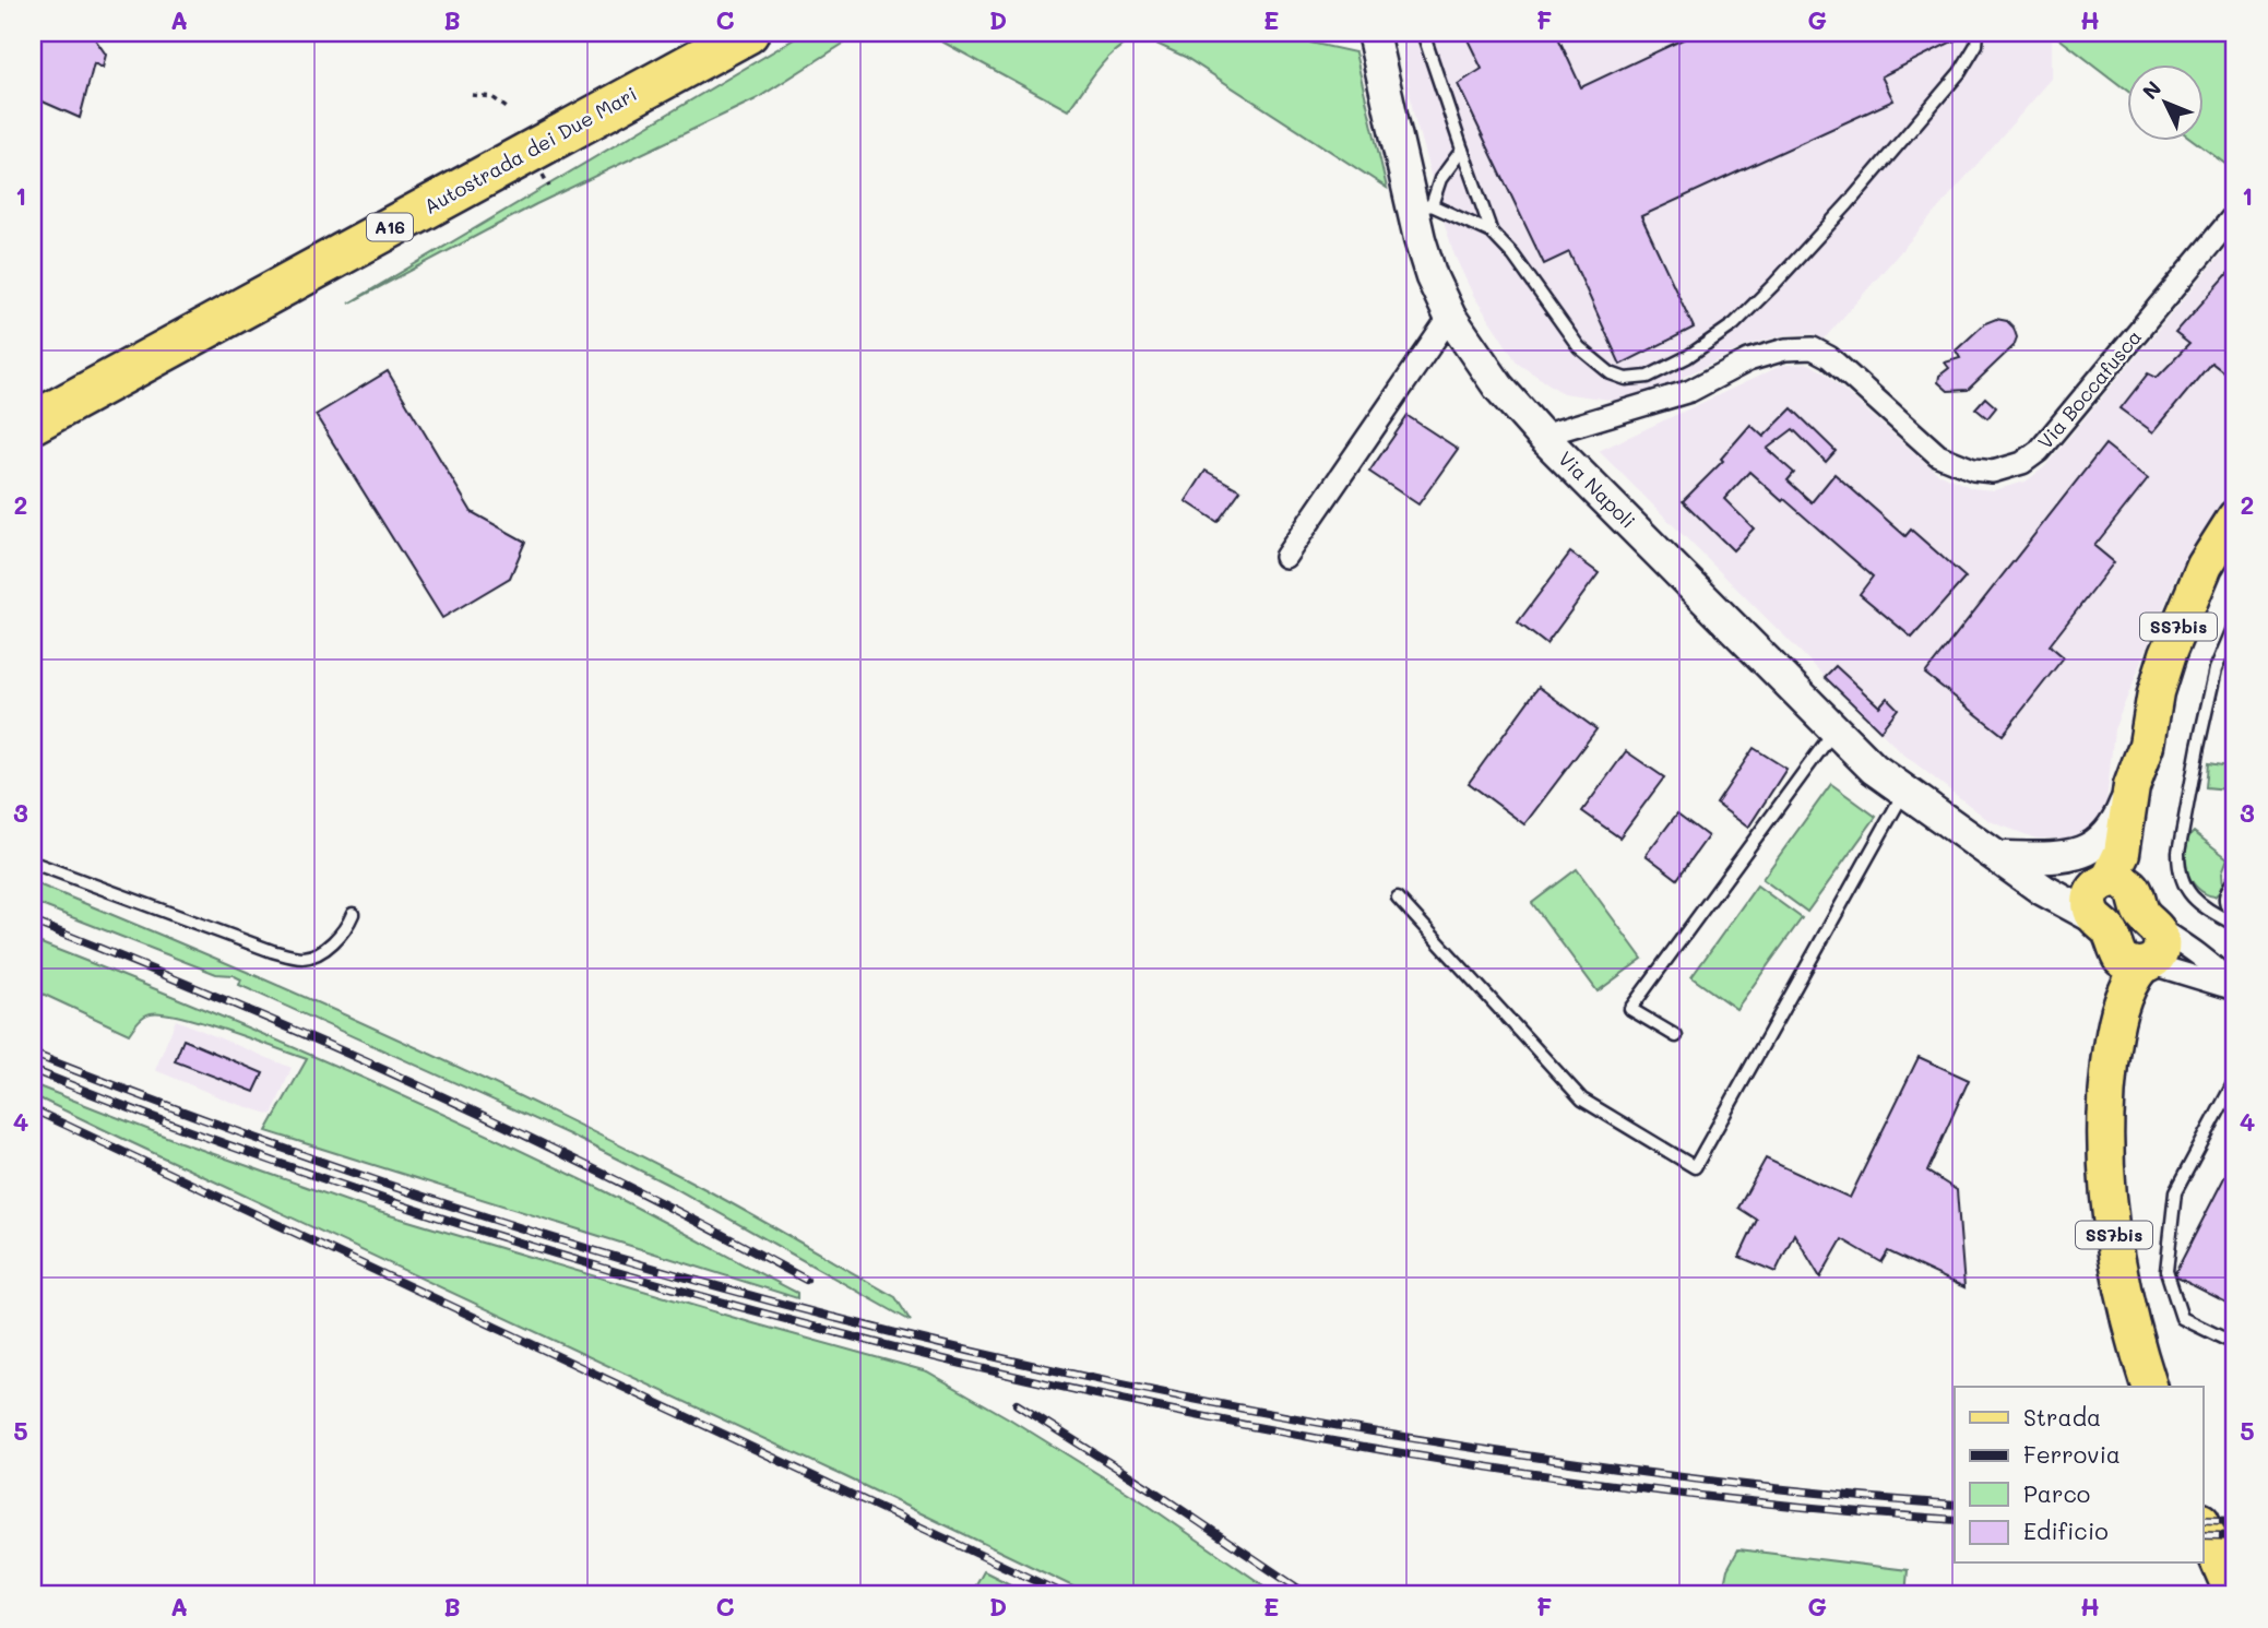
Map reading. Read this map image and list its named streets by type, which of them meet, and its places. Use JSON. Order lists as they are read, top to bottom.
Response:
{
  "streets": {
    "highway": ["Autostrada dei Due Mari", "A16"],
    "main road": ["Via Napoli", "SS7bis"],
    "street": ["Via Boccafusca"]
  },
  "crossings": [
    ["Via Boccafusca", "Via Napoli"],
    ["Via Napoli", "SS7bis"]
  ],
  "legend": [
    "Strada",
    "Ferrovia",
    "Parco",
    "Edificio"
  ],
  "north": "top left",
  "grid": {
    "columns": [
      "A",
      "B",
      "C",
      "D",
      "E",
      "F",
      "G",
      "H"
    ],
    "rows": [
      "1",
      "2",
      "3",
      "4",
      "5"
    ]
  }
}
